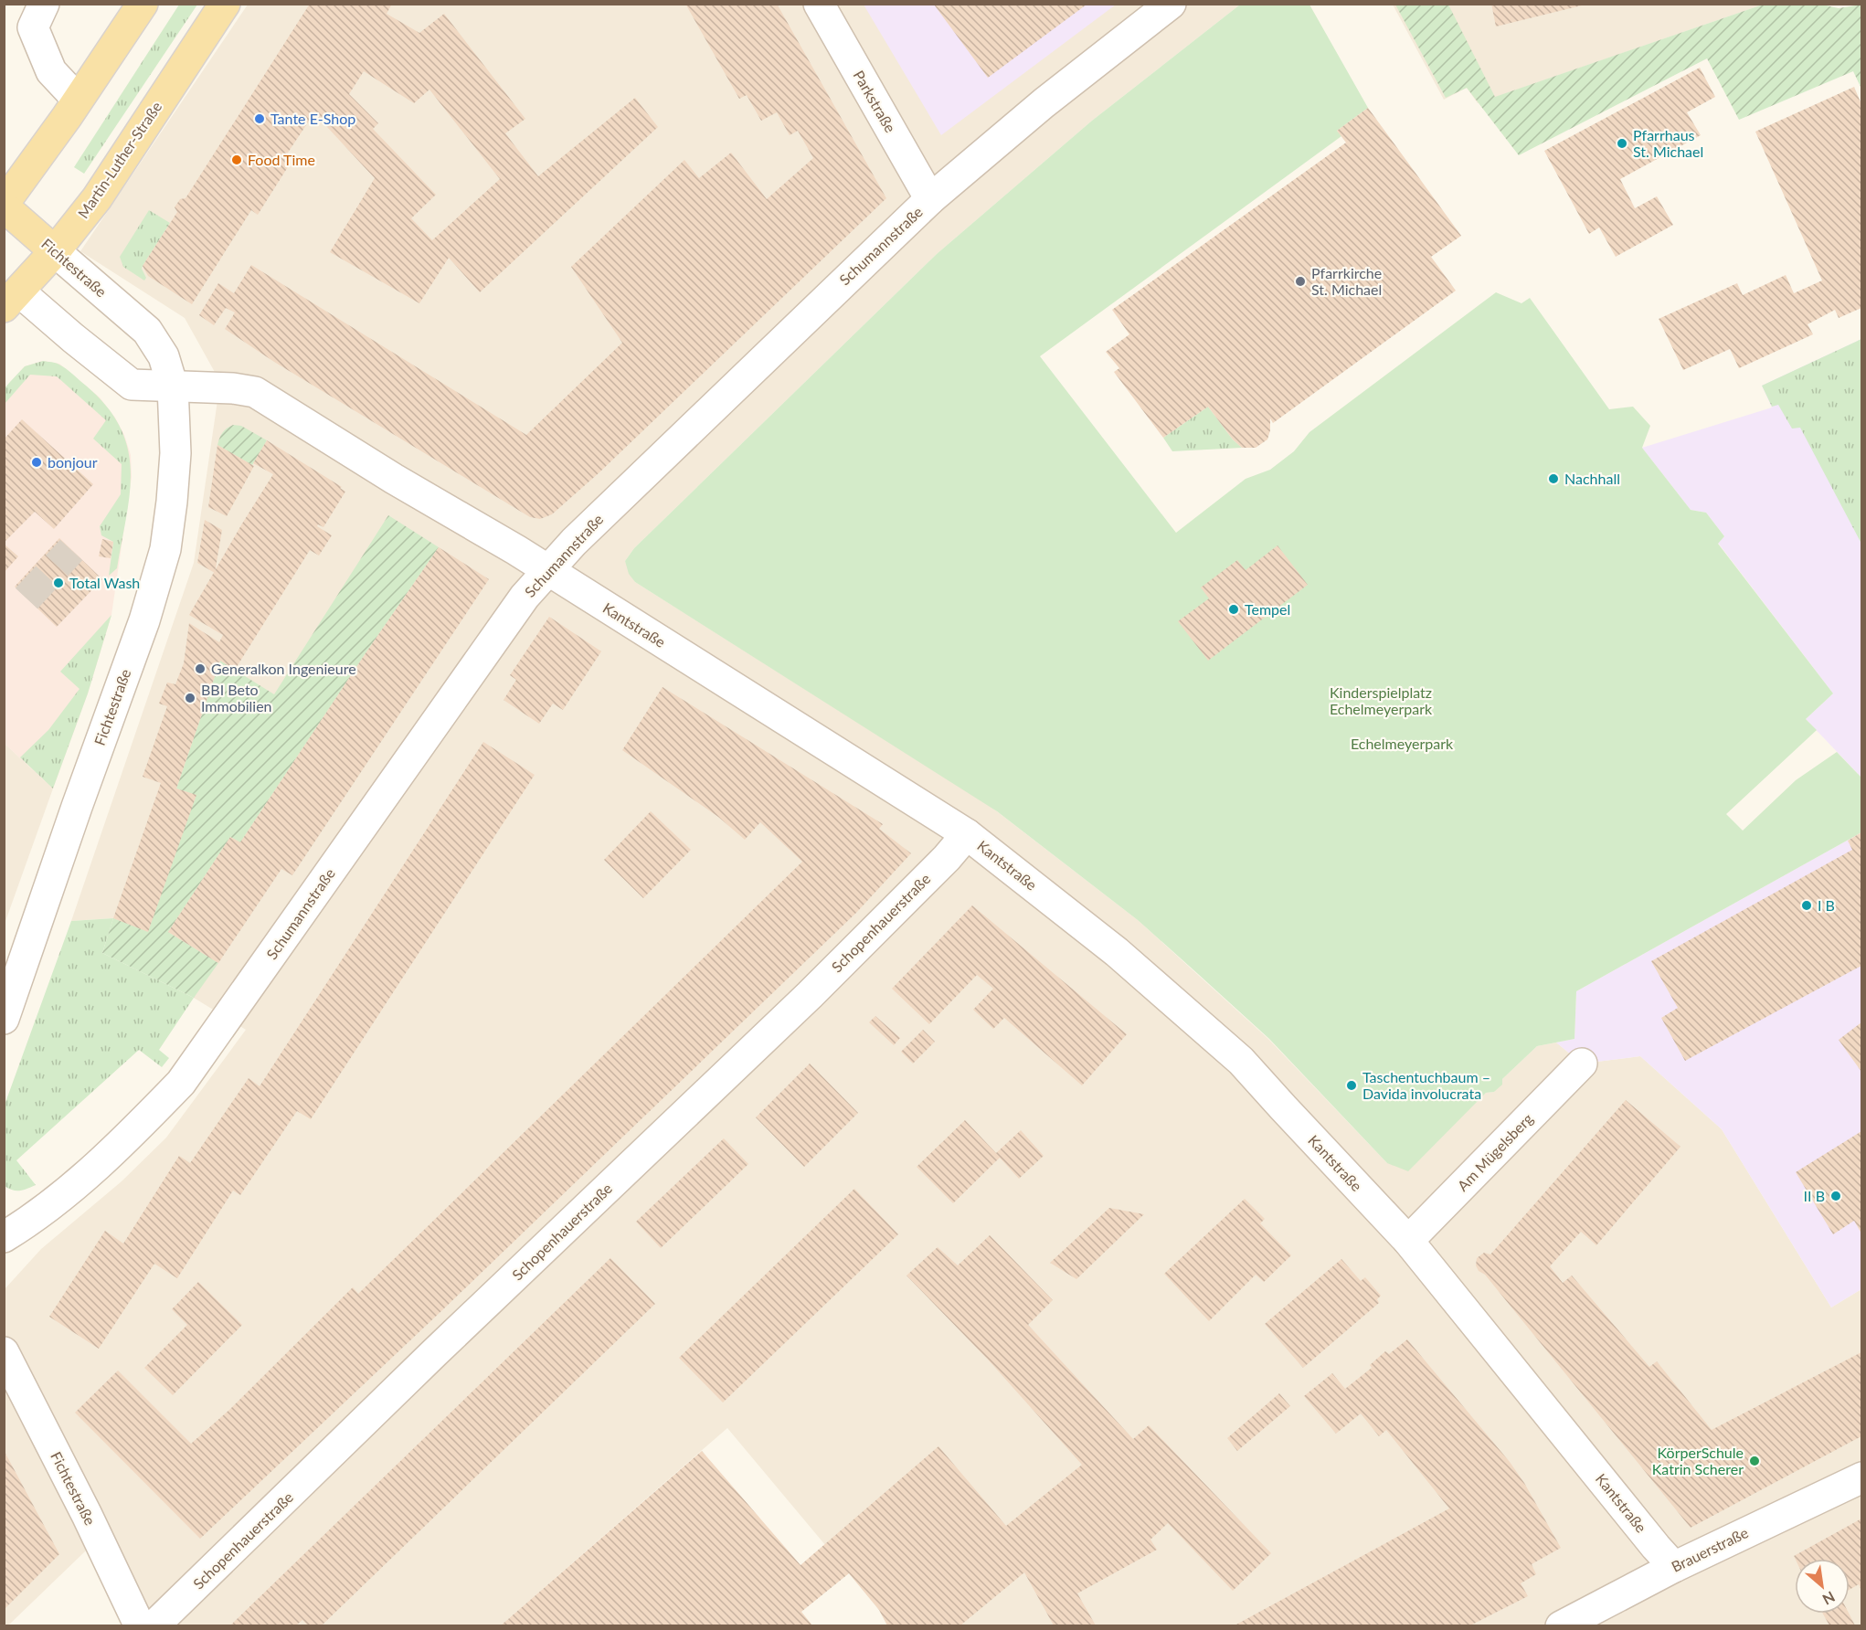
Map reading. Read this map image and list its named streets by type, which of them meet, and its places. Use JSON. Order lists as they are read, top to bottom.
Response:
{
  "streets": {
    "main road": ["Martin-Luther-Straße", "Fichtestraße"],
    "street": [
      "Parkstraße",
      "Schumannstraße",
      "Kantstraße",
      "Schopenhauerstraße",
      "Am Mügelsberg",
      "Brauerstraße"
    ]
  },
  "crossings": [
    ["Parkstraße", "Schumannstraße"],
    ["Martin-Luther-Straße", "Fichtestraße"],
    ["Schumannstraße", "Kantstraße"],
    ["Fichtestraße", "Kantstraße"],
    ["Kantstraße", "Schopenhauerstraße"],
    ["Kantstraße", "Am Mügelsberg"],
    ["Kantstraße", "Brauerstraße"]
  ],
  "parks": ["Kinderspielplatz Echelmeyerpark", "Echelmeyerpark"],
  "places": [
    "Tante E-Shop",
    "Pfarrhaus St. Michael",
    "Food Time",
    "Pfarrkirche St. Michael",
    "bonjour",
    "Nachhall",
    "Total Wash",
    "Tempel",
    "Generalkon Ingenieure",
    "BBI Beto Immobilien",
    "I B",
    "Taschentuchbaum – Davida involucrata",
    "II B",
    "KörperSchule Katrin Scherer"
  ],
  "north": "bottom right"
}
